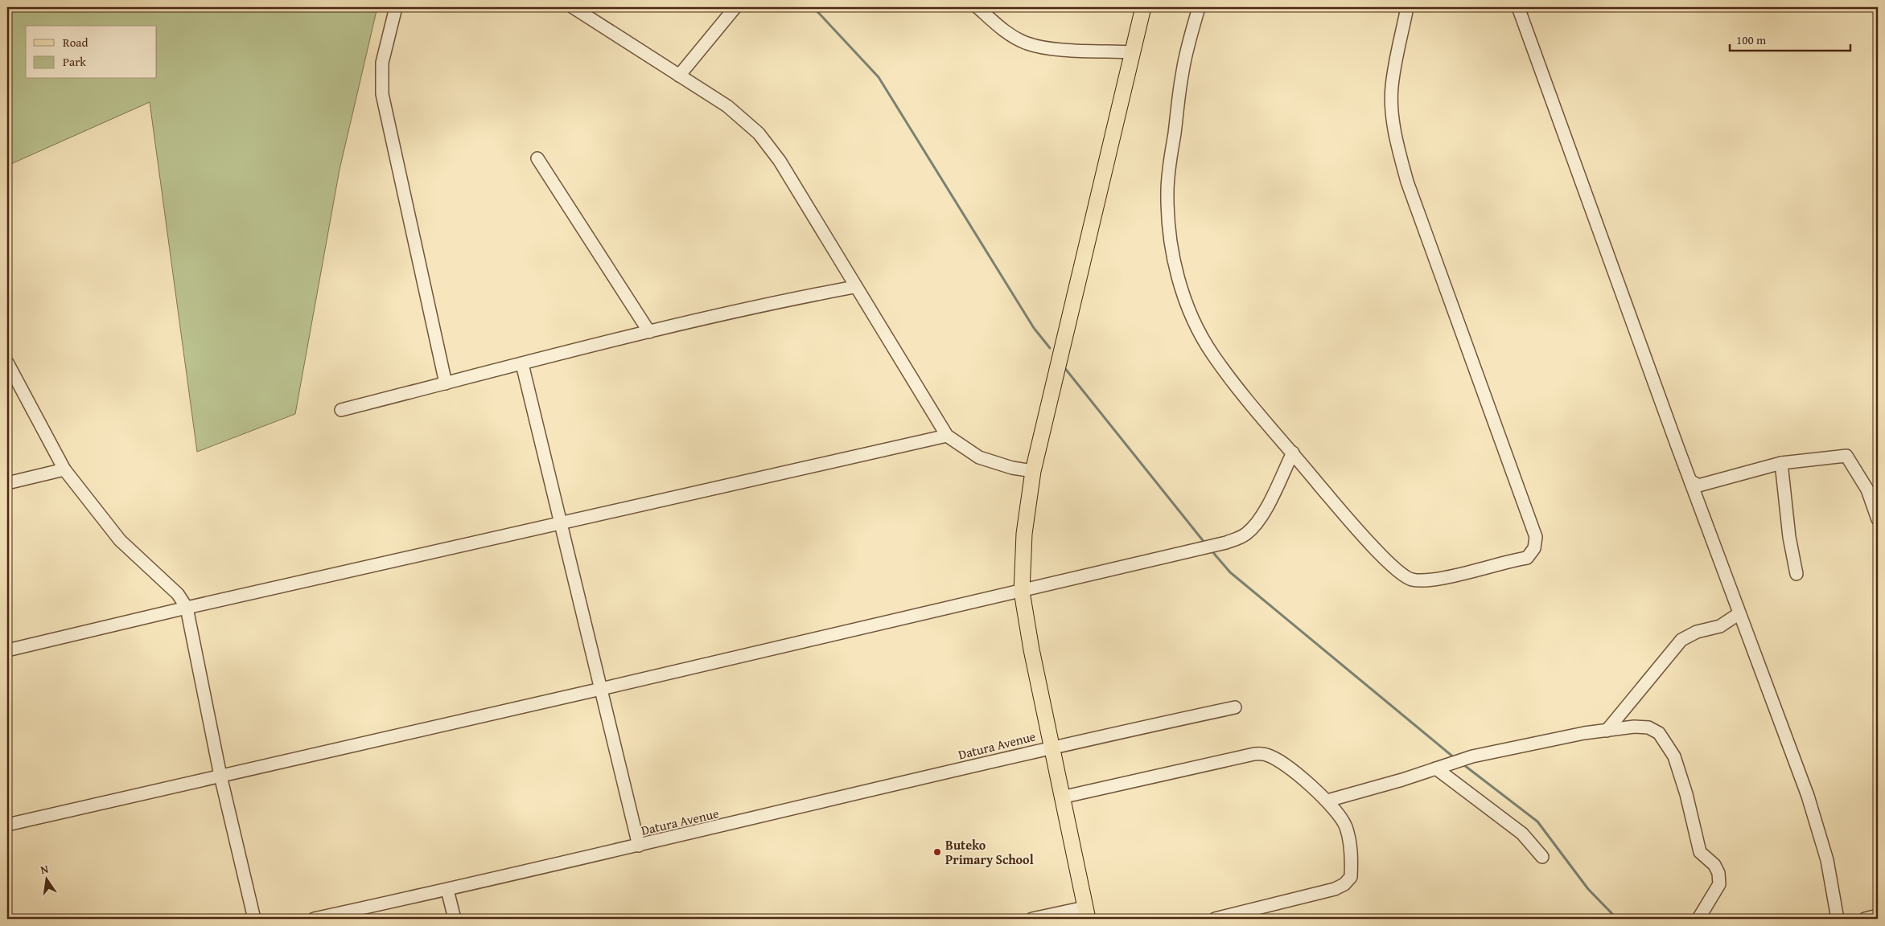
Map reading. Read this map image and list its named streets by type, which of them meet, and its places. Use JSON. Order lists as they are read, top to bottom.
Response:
{
  "streets": {
    "street": ["Datura Avenue"]
  },
  "places": ["Buteko Primary School"],
  "legend": ["Road", "Park"],
  "scale_bar": "100 m",
  "north": "top"
}
